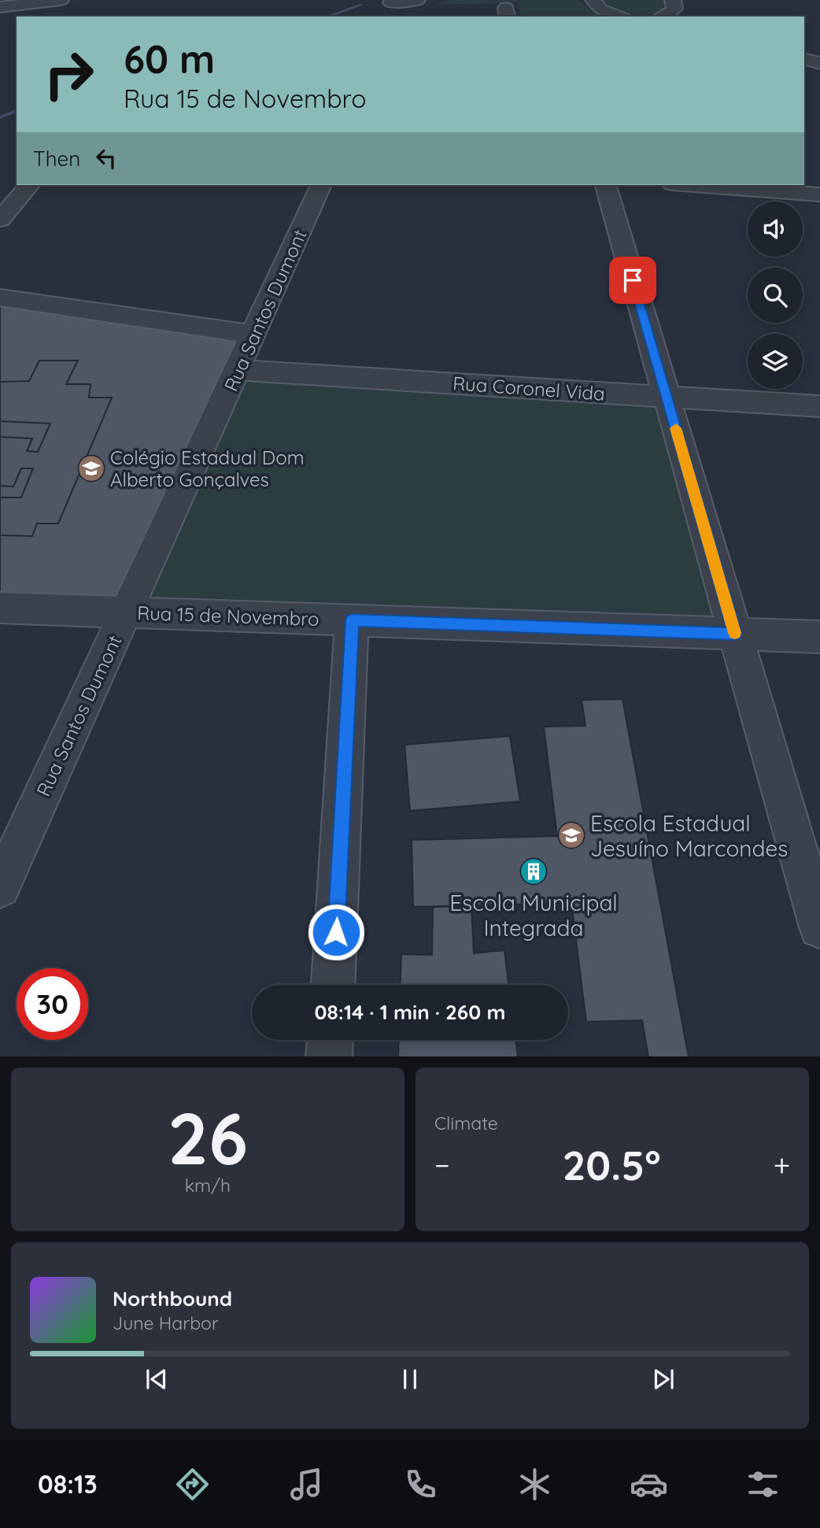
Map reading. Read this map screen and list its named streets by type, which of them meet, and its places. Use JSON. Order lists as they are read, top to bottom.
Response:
{
  "streets": {
    "street": ["Rua Santos Dumont", "Rua Coronel Vida", "Rua 15 de Novembro"]
  },
  "crossings": [
    ["Rua Santos Dumont", "Rua Coronel Vida"],
    ["Rua Santos Dumont", "Rua 15 de Novembro"]
  ],
  "places": {
    "school or university": ["Colégio Estadual Dom Alberto Gonçalves", "Escola Estadual Jesuíno Marcondes"],
    "building": ["Escola Municipal Integrada"]
  },
  "page": {
    "turn": ["60 m", "Rua 15 de Novembro"],
    "then": "Then",
    "limit": "30",
    "trip": "08:14 · 1 min · 260 m",
    "tile": [
      ["26", "km/h"],
      "Climate"
    ],
    "heat": ["−", "20.5°", "+"],
    "song": ["Northbound", "June Harbor"],
    "tabs": "08:13"
  }
}
